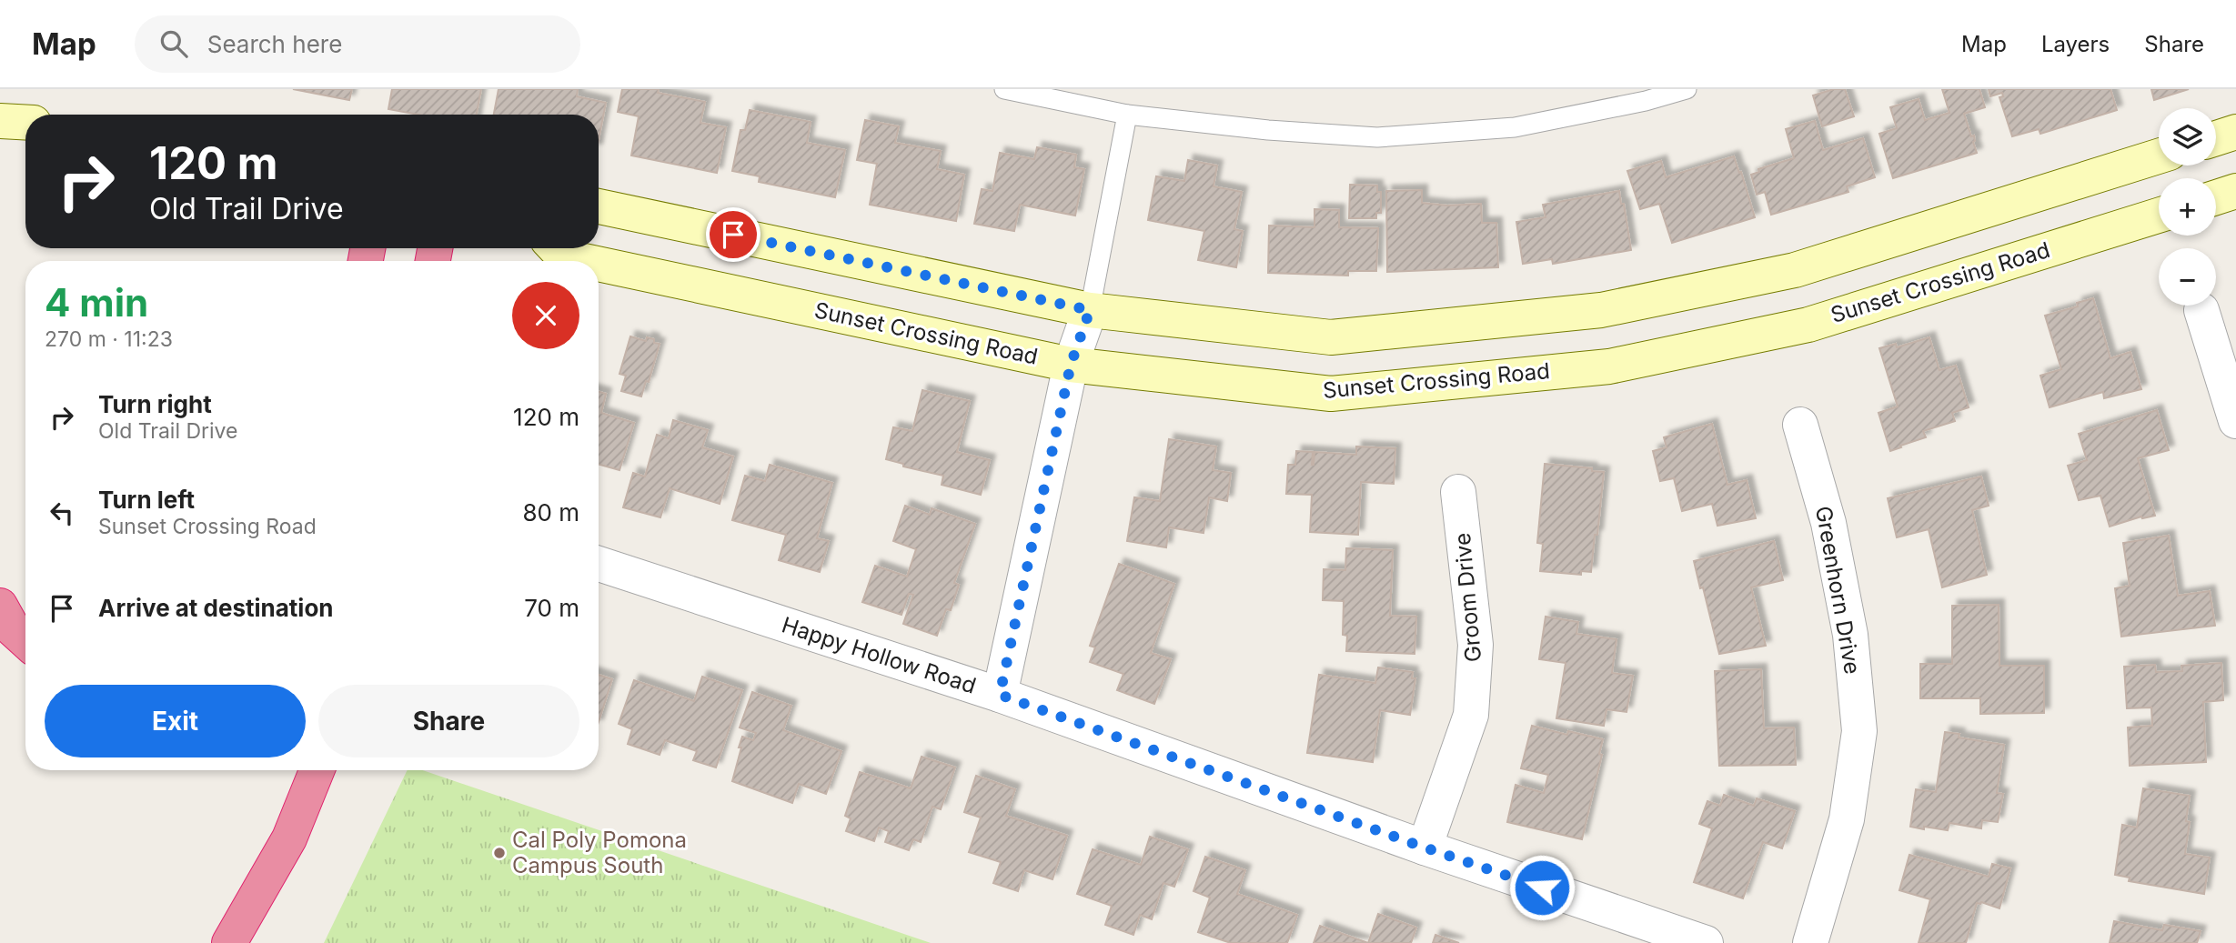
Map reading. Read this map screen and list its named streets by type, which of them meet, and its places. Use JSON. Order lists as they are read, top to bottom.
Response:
{
  "streets": {
    "street": [
      "Sunset Crossing Road",
      "Greenhorn Drive",
      "Groom Drive",
      "Happy Hollow Road"
    ]
  },
  "crossings": [
    ["Groom Drive", "Happy Hollow Road"]
  ],
  "places": ["Cal Poly Pomona Campus South"],
  "page": {
    "header": "Map",
    "search": "Search here",
    "nav": ["Map", "Layers", "Share"],
    "map_buttons": ["+", "−"],
    "turn": ["120 m", "Old Trail Drive"],
    "heading": ["4 min", "270 m · 11:23"],
    "list": [
      {
        "name": "Turn right",
        "note": "Old Trail Drive",
        "value": "120 m"
      },
      {
        "name": "Turn left",
        "note": "Sunset Crossing Road",
        "value": "80 m"
      },
      {
        "name": "Arrive at destination",
        "value": "70 m"
      }
    ],
    "buttons": ["Exit", "Share"]
  }
}
